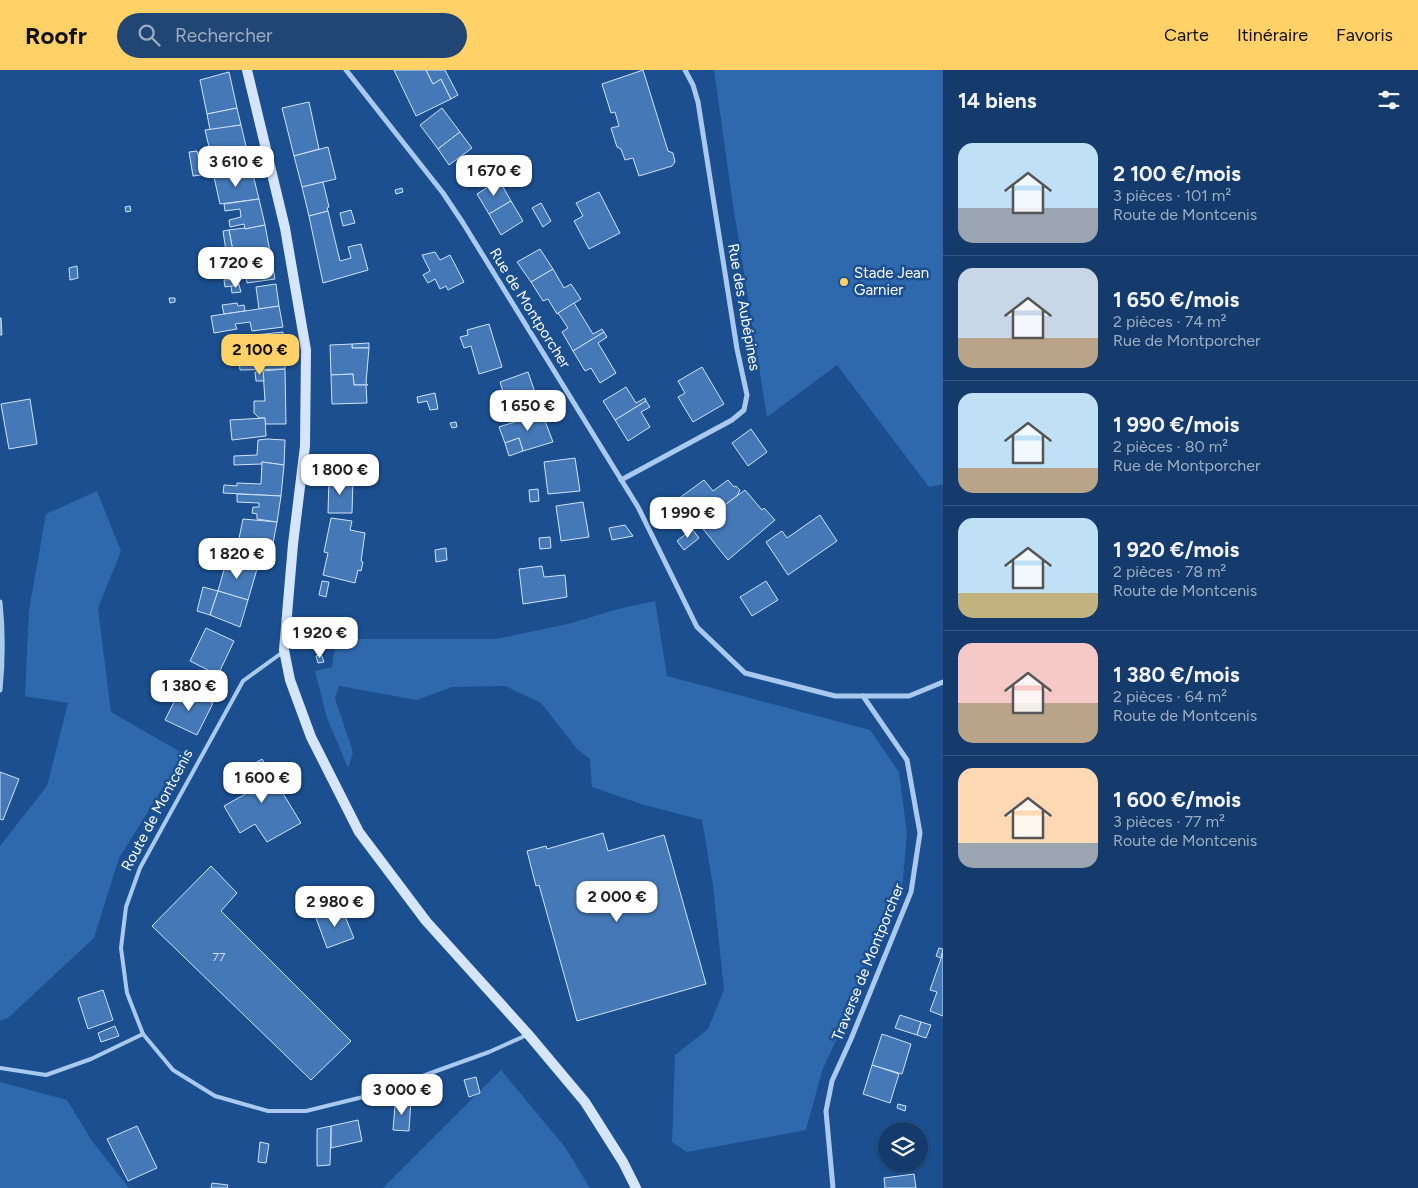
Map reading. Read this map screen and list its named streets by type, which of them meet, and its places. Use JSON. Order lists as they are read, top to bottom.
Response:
{
  "streets": {
    "street": ["Rue des Aubépines", "Rue de Montporcher", "Traverse de Montporcher"],
    "lane": ["Route de Montcenis"]
  },
  "crossings": [
    ["Rue des Aubépines", "Rue de Montporcher"],
    ["Rue de Montporcher", "Traverse de Montporcher"]
  ],
  "places": ["Stade Jean Garnier"],
  "house_numbers": ["77"],
  "page": {
    "header": "Roofr",
    "search": "Rechercher",
    "nav": ["Carte", "Itinéraire", "Favoris"],
    "heading": "14 biens",
    "list": [
      {
        "name": "2 100 €/mois",
        "note": "3 pièces · 101 m² · Route de Montcenis"
      },
      {
        "name": "1 650 €/mois",
        "note": "2 pièces · 74 m² · Rue de Montporcher"
      },
      {
        "name": "1 990 €/mois",
        "note": "2 pièces · 80 m² · Rue de Montporcher"
      },
      {
        "name": "1 920 €/mois",
        "note": "2 pièces · 78 m² · Route de Montcenis"
      },
      {
        "name": "1 380 €/mois",
        "note": "2 pièces · 64 m² · Route de Montcenis"
      },
      {
        "name": "1 600 €/mois",
        "note": "3 pièces · 77 m² · Route de Montcenis"
      }
    ],
    "price": [
      "3 610 €",
      "1 670 €",
      "1 720 €",
      "2 100 €",
      "1 650 €",
      "1 800 €",
      "1 990 €",
      "1 820 €",
      "1 920 €",
      "1 380 €",
      "1 600 €",
      "2 000 €",
      "2 980 €",
      "3 000 €"
    ]
  }
}
